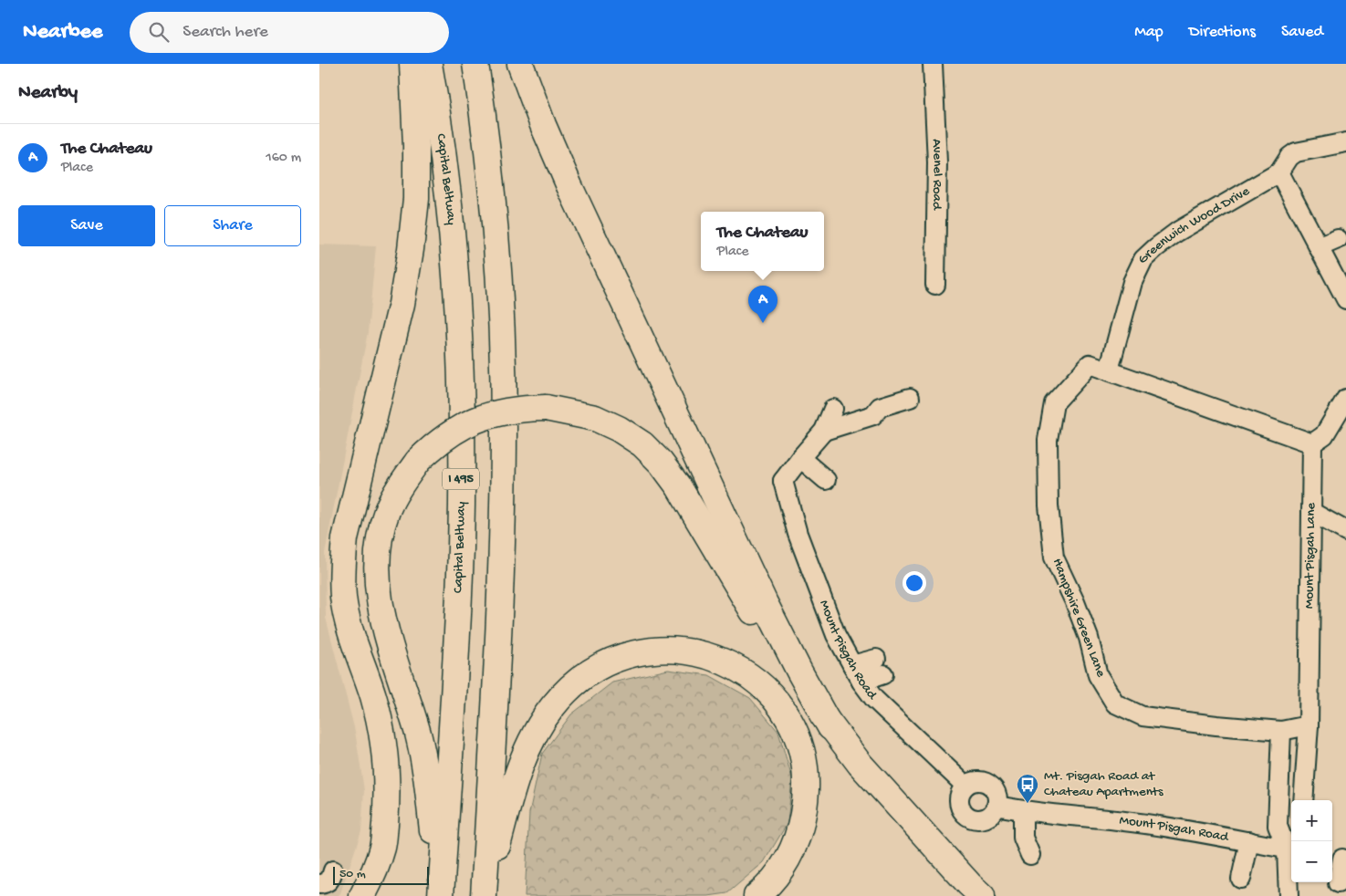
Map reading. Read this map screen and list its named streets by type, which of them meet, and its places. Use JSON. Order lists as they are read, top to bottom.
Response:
{
  "streets": {
    "highway": ["Capital Beltway", "I 495"],
    "street": [
      "Avenel Road",
      "Greenwich Wood Drive",
      "Mount Pisgah Lane",
      "Hampshire Green Lane",
      "Mount Pisgah Road"
    ]
  },
  "crossings": [
    ["Greenwich Wood Drive", "Hampshire Green Lane"],
    ["Mount Pisgah Lane", "Hampshire Green Lane"]
  ],
  "places": {
    "bus stop": ["Mt. Pisgah Road at Chateau Apartments"]
  },
  "scale_bar": "50 m",
  "page": {
    "header": "Nearbee",
    "search": "Search here",
    "nav": ["Map", "Directions", "Saved"],
    "heading": "Nearby",
    "list": [
      {
        "mark": "A",
        "name": "The Chateau",
        "note": "Place",
        "value": "160 m"
      }
    ],
    "buttons": ["Save", "Share"],
    "popup": ["The Chateau", "Place"],
    "pins": "A",
    "map_buttons": ["+", "−"],
    "scale": "50 m"
  }
}
